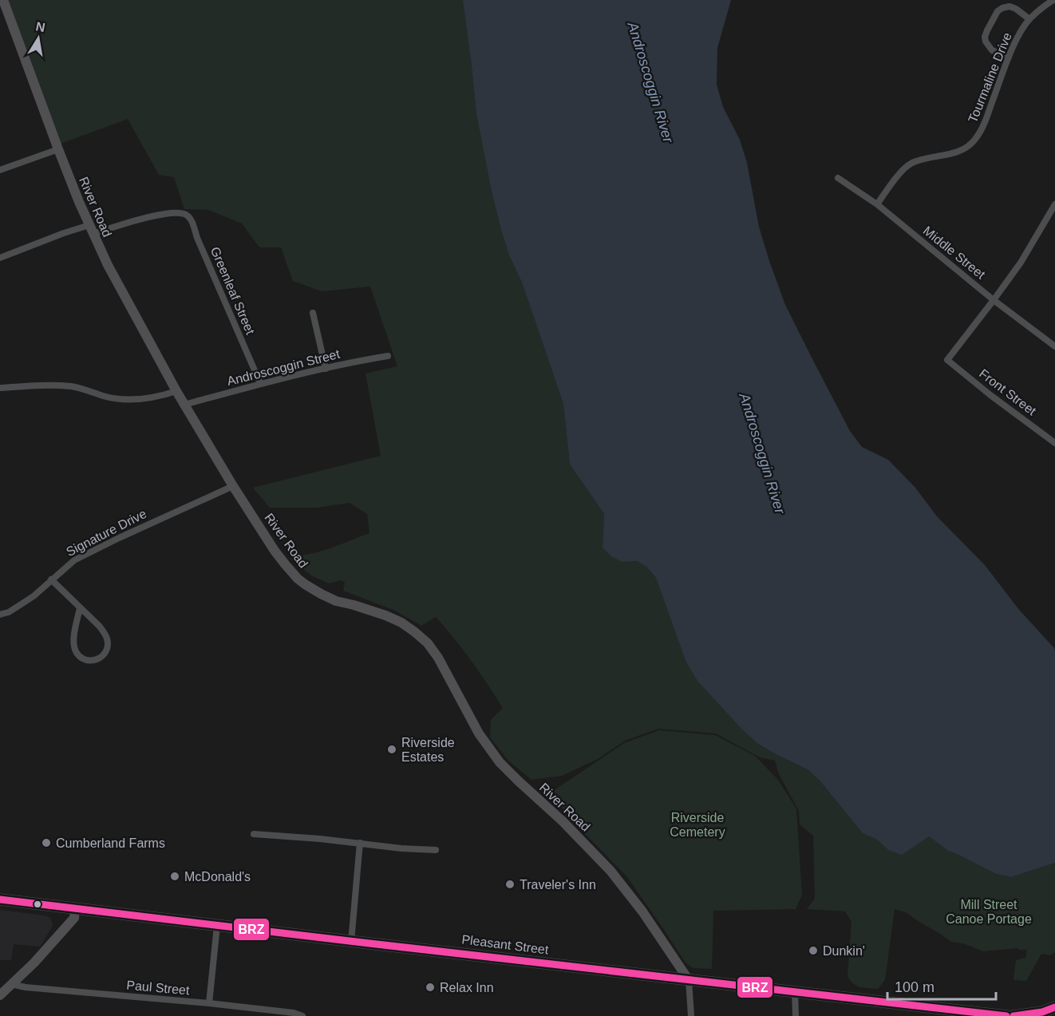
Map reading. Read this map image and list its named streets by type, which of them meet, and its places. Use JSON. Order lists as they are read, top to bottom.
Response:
{
  "streets": {
    "highway": ["Pleasant Street"],
    "street": [
      "Tourmaline Drive",
      "River Road",
      "Middle Street",
      "Greenleaf Street",
      "Androscoggin Street",
      "Front Street",
      "Signature Drive",
      "Paul Street"
    ]
  },
  "crossings": [
    ["Tourmaline Drive", "Middle Street"],
    ["River Road", "Greenleaf Street"],
    ["River Road", "Androscoggin Street"],
    ["River Road", "Signature Drive"],
    ["River Road", "Pleasant Street"],
    ["Middle Street", "Front Street"],
    ["Greenleaf Street", "Androscoggin Street"]
  ],
  "water": ["Androscoggin River"],
  "parks": ["Riverside Cemetery", "Mill Street Canoe Portage"],
  "places": [
    "Riverside Estates",
    "Cumberland Farms",
    "McDonald's",
    "Traveler's Inn",
    "Dunkin'",
    "Relax Inn"
  ],
  "lines": ["transit line BRZ"],
  "scale_bar": "100 m",
  "north": "top"
}
